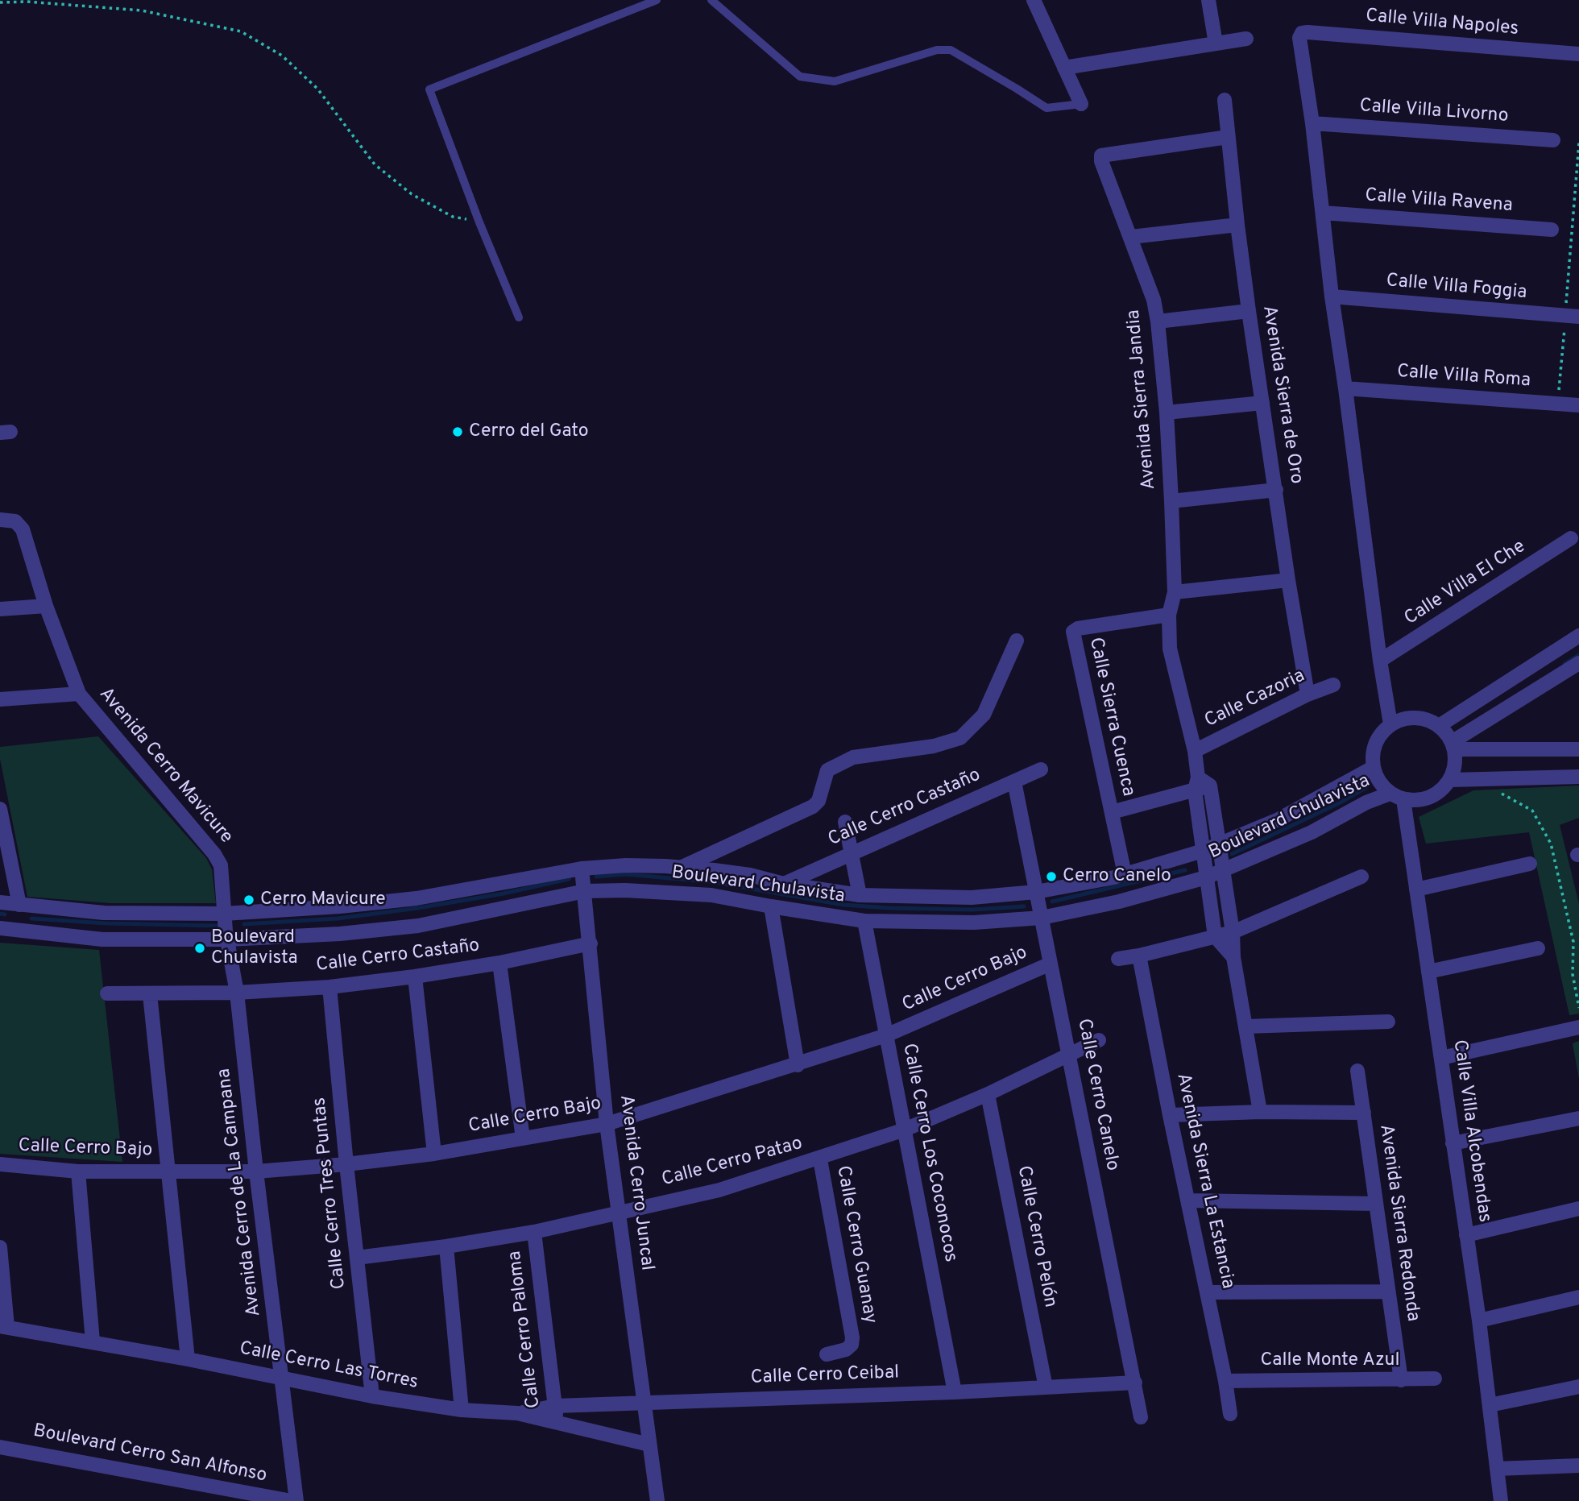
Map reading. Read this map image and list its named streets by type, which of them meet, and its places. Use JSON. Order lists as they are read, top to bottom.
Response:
{
  "streets": {
    "street": [
      "Calle Villa Napoles",
      "Calle Villa Livorno",
      "Calle Villa Ravena",
      "Calle Villa Foggia",
      "Calle Villa Roma",
      "Avenida Sierra de Oro",
      "Avenida Sierra Jandia",
      "Calle Villa El Che",
      "Calle Cazoria",
      "Calle Sierra Cuenca",
      "Avenida Cerro Mavicure",
      "Calle Cerro Castaño",
      "Boulevard Chulavista",
      "Calle Cerro Bajo",
      "Calle Cerro Canelo",
      "Calle Villa Alcobendas",
      "Calle Cerro Los Coconocos",
      "Calle Cerro Patao",
      "Avenida Sierra La Estancia",
      "Avenida Cerro Juncal",
      "Avenida Cerro de La Campana",
      "Calle Cerro Tres Puntas",
      "Avenida Sierra Redonda",
      "Calle Cerro Pelón",
      "Calle Cerro Guanay",
      "Calle Cerro Paloma",
      "Calle Monte Azul",
      "Calle Cerro Las Torres",
      "Calle Cerro Ceibal",
      "Boulevard Cerro San Alfonso"
    ]
  },
  "crossings": [
    ["Calle Villa Napoles", "Calle Villa Livorno"],
    ["Avenida Sierra de Oro", "Avenida Sierra Jandia"],
    ["Avenida Sierra de Oro", "Calle Cazoria"],
    ["Avenida Sierra Jandia", "Calle Cazoria"],
    ["Avenida Sierra Jandia", "Calle Sierra Cuenca"],
    ["Calle Sierra Cuenca", "Boulevard Chulavista"],
    ["Avenida Cerro Mavicure", "Boulevard Chulavista"],
    ["Avenida Cerro Mavicure", "Avenida Cerro de La Campana"],
    ["Calle Cerro Castaño", "Boulevard Chulavista"],
    ["Calle Cerro Castaño", "Calle Cerro Canelo"],
    ["Calle Cerro Castaño", "Avenida Cerro Juncal"],
    ["Calle Cerro Castaño", "Avenida Cerro de La Campana"],
    ["Calle Cerro Castaño", "Calle Cerro Tres Puntas"],
    ["Boulevard Chulavista", "Calle Cerro Canelo"],
    ["Boulevard Chulavista", "Calle Villa Alcobendas"],
    ["Boulevard Chulavista", "Calle Cerro Los Coconocos"],
    ["Boulevard Chulavista", "Avenida Cerro Juncal"],
    ["Boulevard Chulavista", "Avenida Cerro de La Campana"],
    ["Calle Cerro Bajo", "Calle Cerro Canelo"],
    ["Calle Cerro Bajo", "Calle Cerro Los Coconocos"],
    ["Calle Cerro Bajo", "Avenida Cerro Juncal"],
    ["Calle Cerro Bajo", "Avenida Cerro de La Campana"],
    ["Calle Cerro Bajo", "Calle Cerro Tres Puntas"],
    ["Calle Cerro Canelo", "Calle Cerro Patao"],
    ["Calle Cerro Canelo", "Calle Cerro Ceibal"],
    ["Calle Cerro Los Coconocos", "Calle Cerro Patao"],
    ["Calle Cerro Los Coconocos", "Calle Cerro Ceibal"],
    ["Calle Cerro Patao", "Avenida Cerro Juncal"],
    ["Calle Cerro Patao", "Calle Cerro Tres Puntas"],
    ["Calle Cerro Patao", "Calle Cerro Pelón"],
    ["Calle Cerro Patao", "Calle Cerro Guanay"],
    ["Calle Cerro Patao", "Calle Cerro Paloma"],
    ["Avenida Sierra La Estancia", "Calle Monte Azul"],
    ["Avenida Cerro Juncal", "Calle Cerro Las Torres"],
    ["Avenida Cerro Juncal", "Calle Cerro Ceibal"],
    ["Avenida Cerro de La Campana", "Calle Cerro Las Torres"],
    ["Calle Cerro Tres Puntas", "Calle Cerro Las Torres"],
    ["Avenida Sierra Redonda", "Calle Monte Azul"],
    ["Calle Cerro Pelón", "Calle Cerro Ceibal"],
    ["Calle Cerro Paloma", "Calle Cerro Las Torres"],
    ["Calle Cerro Paloma", "Calle Cerro Ceibal"],
    ["Calle Cerro Las Torres", "Calle Cerro Ceibal"]
  ],
  "places": [
    "Cerro del Gato",
    "Cerro Canelo",
    "Cerro Mavicure",
    "Boulevard Chulavista"
  ]
}
